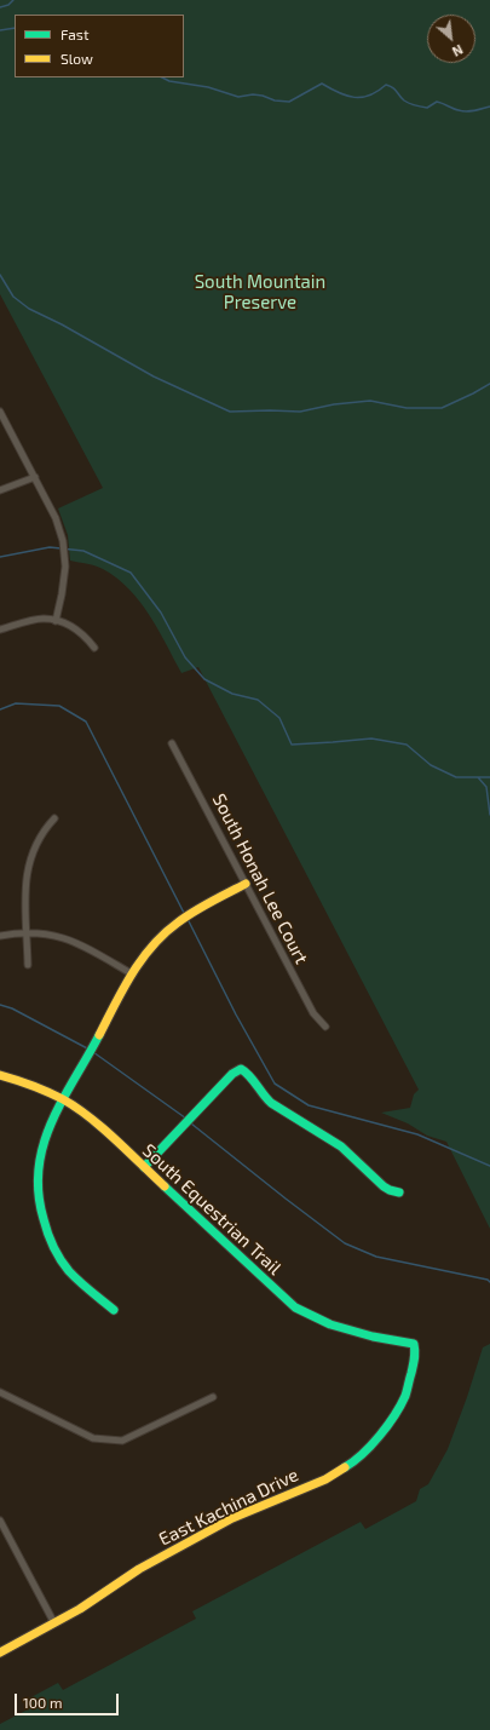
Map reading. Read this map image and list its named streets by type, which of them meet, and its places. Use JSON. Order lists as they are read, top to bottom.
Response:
{
  "streets": {
    "street": ["South Honah Lee Court", "South Equestrian Trail", "East Kachina Drive"]
  },
  "crossings": [
    ["South Equestrian Trail", "East Kachina Drive"]
  ],
  "parks": ["South Mountain Preserve"],
  "legend": ["Fast", "Slow"],
  "scale_bar": "100 m",
  "north": "bottom right"
}
